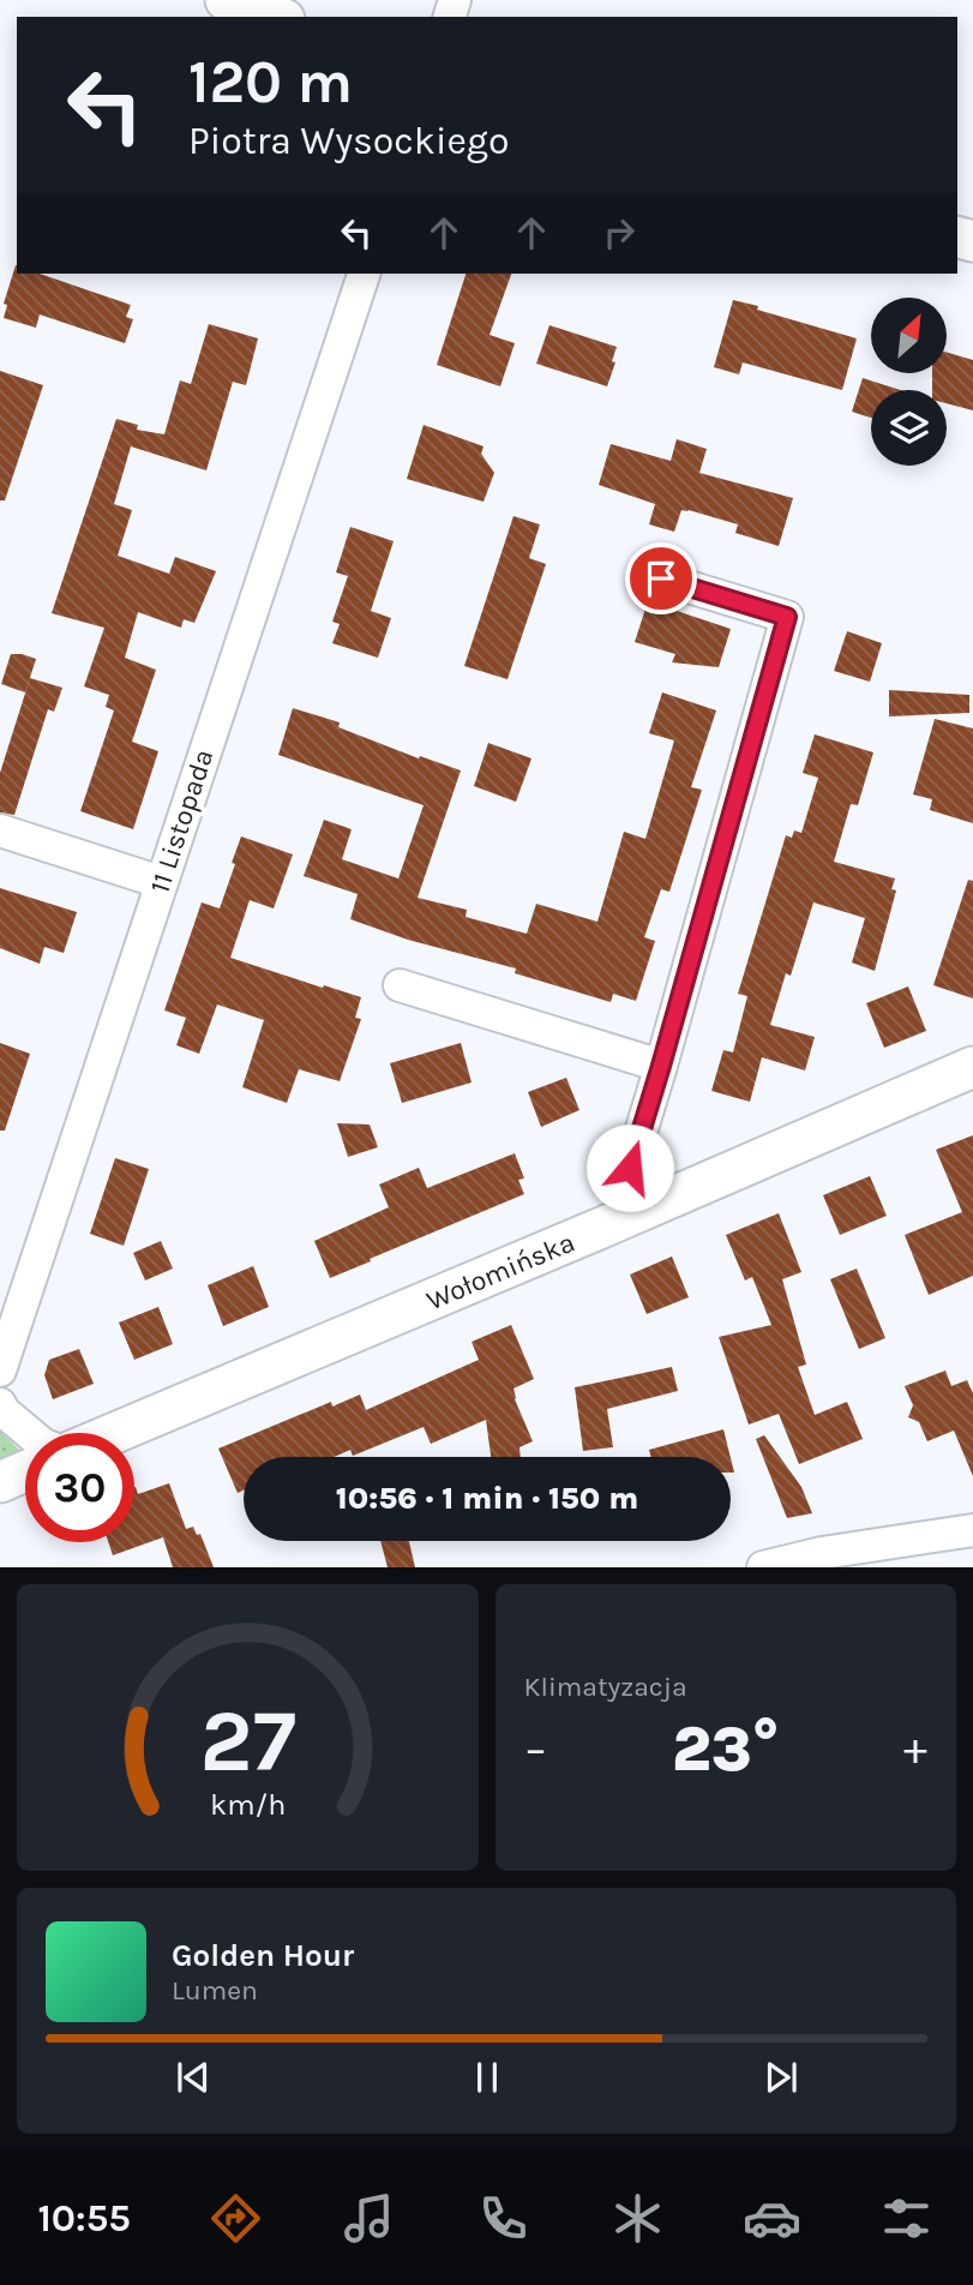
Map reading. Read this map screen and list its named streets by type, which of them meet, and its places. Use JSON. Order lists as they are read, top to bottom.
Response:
{
  "streets": {
    "street": ["11 Listopada", "Wołomińska"]
  },
  "north": "top right",
  "page": {
    "turn": ["120 m", "Piotra Wysockiego"],
    "limit": "30",
    "trip": "10:56 · 1 min · 150 m",
    "tile": "Klimatyzacja",
    "heat": ["−", "23°", "+"],
    "song": ["Golden Hour", "Lumen"],
    "tabs": "10:55",
    "gauge": ["27", "km/h"]
  }
}
